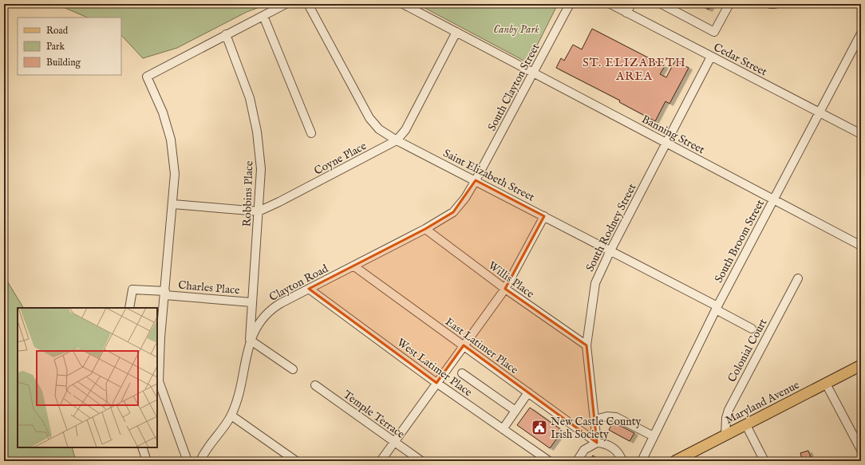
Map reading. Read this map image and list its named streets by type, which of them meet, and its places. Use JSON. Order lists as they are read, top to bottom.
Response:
{
  "streets": {
    "main road": ["Maryland Avenue"],
    "street": [
      "Cedar Street",
      "South Clayton Street",
      "Banning Street",
      "Coyne Place",
      "Saint Elizabeth Street",
      "Robbins Place",
      "South Rodney Street",
      "South Broom Street",
      "Willis Place",
      "Clayton Road",
      "Charles Place",
      "East Latimer Place",
      "Colonial Court",
      "West Latimer Place",
      "Temple Terrace"
    ]
  },
  "crossings": [
    ["Cedar Street", "South Rodney Street"],
    ["Cedar Street", "South Broom Street"],
    ["South Clayton Street", "Banning Street"],
    ["South Clayton Street", "Saint Elizabeth Street"],
    ["South Clayton Street", "Clayton Road"],
    ["Banning Street", "Coyne Place"],
    ["Banning Street", "South Rodney Street"],
    ["Banning Street", "South Broom Street"],
    ["Coyne Place", "Saint Elizabeth Street"],
    ["Coyne Place", "Robbins Place"],
    ["Saint Elizabeth Street", "South Rodney Street"],
    ["Saint Elizabeth Street", "South Broom Street"],
    ["Saint Elizabeth Street", "Clayton Road"],
    ["Robbins Place", "Clayton Road"],
    ["Robbins Place", "Charles Place"],
    ["South Rodney Street", "Willis Place"],
    ["South Rodney Street", "East Latimer Place"],
    ["Willis Place", "Clayton Road"],
    ["Clayton Road", "East Latimer Place"],
    ["Clayton Road", "West Latimer Place"],
    ["Colonial Court", "Maryland Avenue"]
  ],
  "districts": ["ST. ELIZABETH AREA"],
  "parks": ["Canby Park"],
  "places": {
    "public building": ["New Castle County Irish Society"]
  },
  "legend": ["Road", "Park", "Building"]
}
